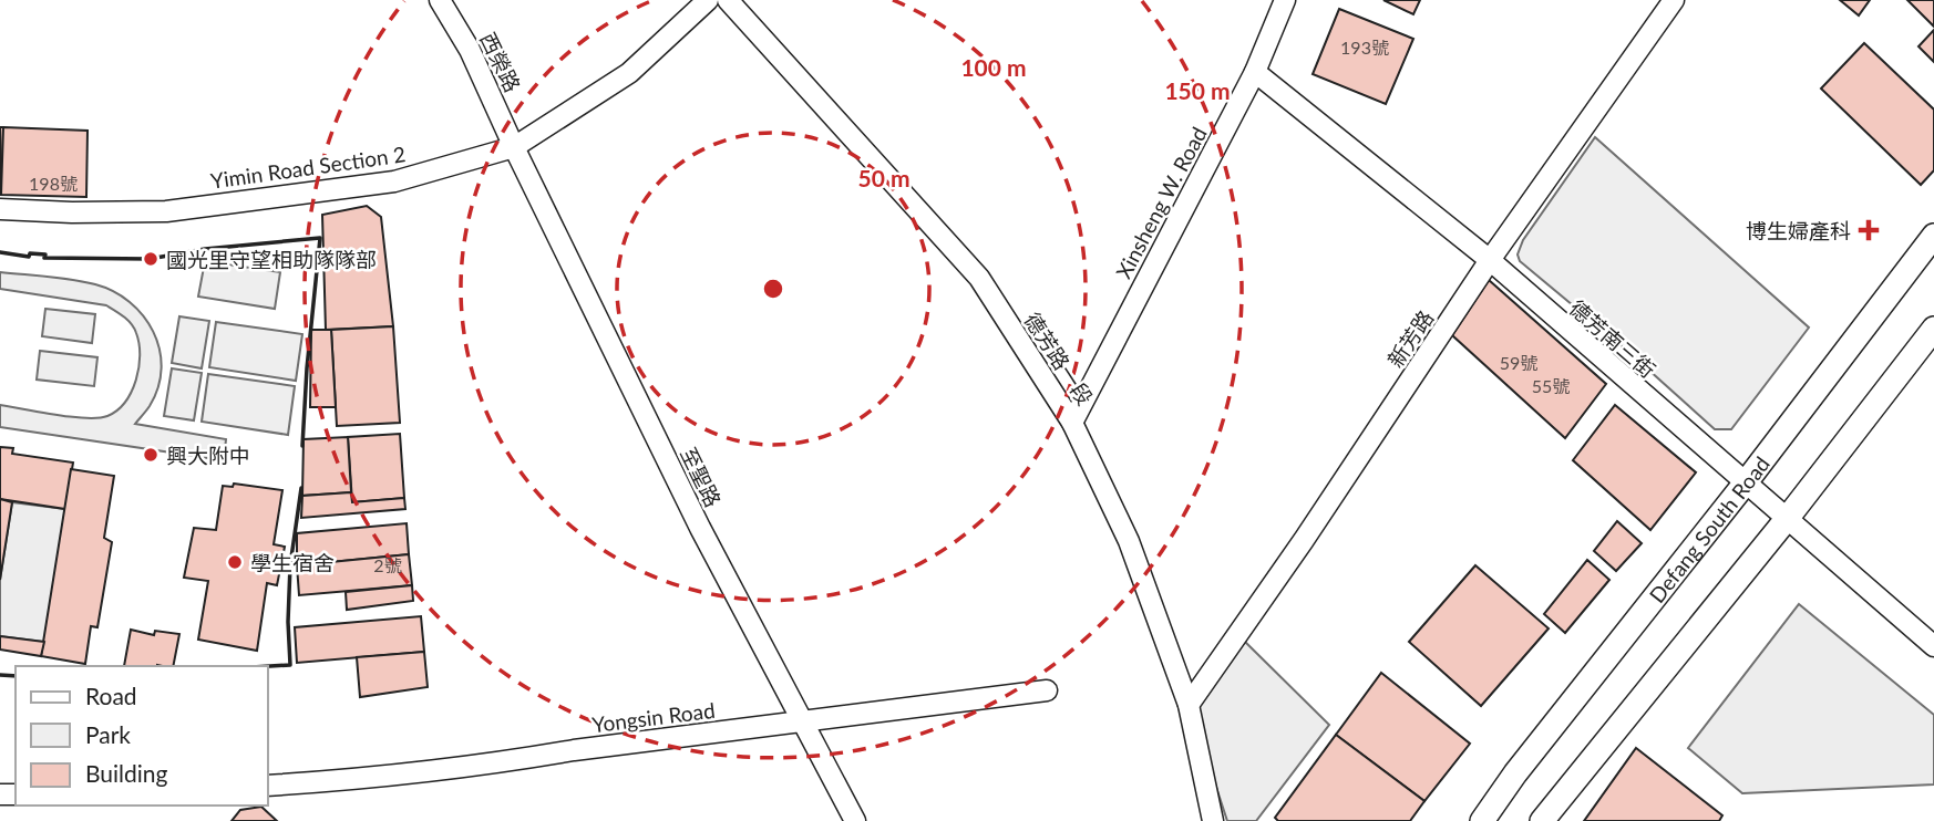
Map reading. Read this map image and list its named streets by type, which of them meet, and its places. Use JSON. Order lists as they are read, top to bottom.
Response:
{
  "streets": {
    "street": [
      "西榮路",
      "Yimin Road Section 2",
      "Xinsheng W. Road",
      "新芳路",
      "德芳南三街",
      "德芳路一段",
      "至聖路",
      "Defang South Road",
      "Yongsin Road"
    ]
  },
  "crossings": [
    ["西榮路", "Yimin Road Section 2"],
    ["西榮路", "至聖路"],
    ["Yimin Road Section 2", "至聖路"],
    ["Xinsheng W. Road", "德芳南三街"],
    ["Xinsheng W. Road", "德芳路一段"],
    ["新芳路", "德芳南三街"],
    ["新芳路", "德芳路一段"],
    ["德芳南三街", "Defang South Road"],
    ["至聖路", "Yongsin Road"]
  ],
  "places": {
    "health": ["博生婦產科"],
    "other": ["國光里守望相助隊隊部", "興大附中", "學生宿舍"]
  },
  "house_numbers": [
    "193號",
    "198號",
    "59號",
    "55號",
    "2號"
  ],
  "legend": ["Road", "Park", "Building"],
  "rings": ["100 m", "150 m", "50 m"]
}
